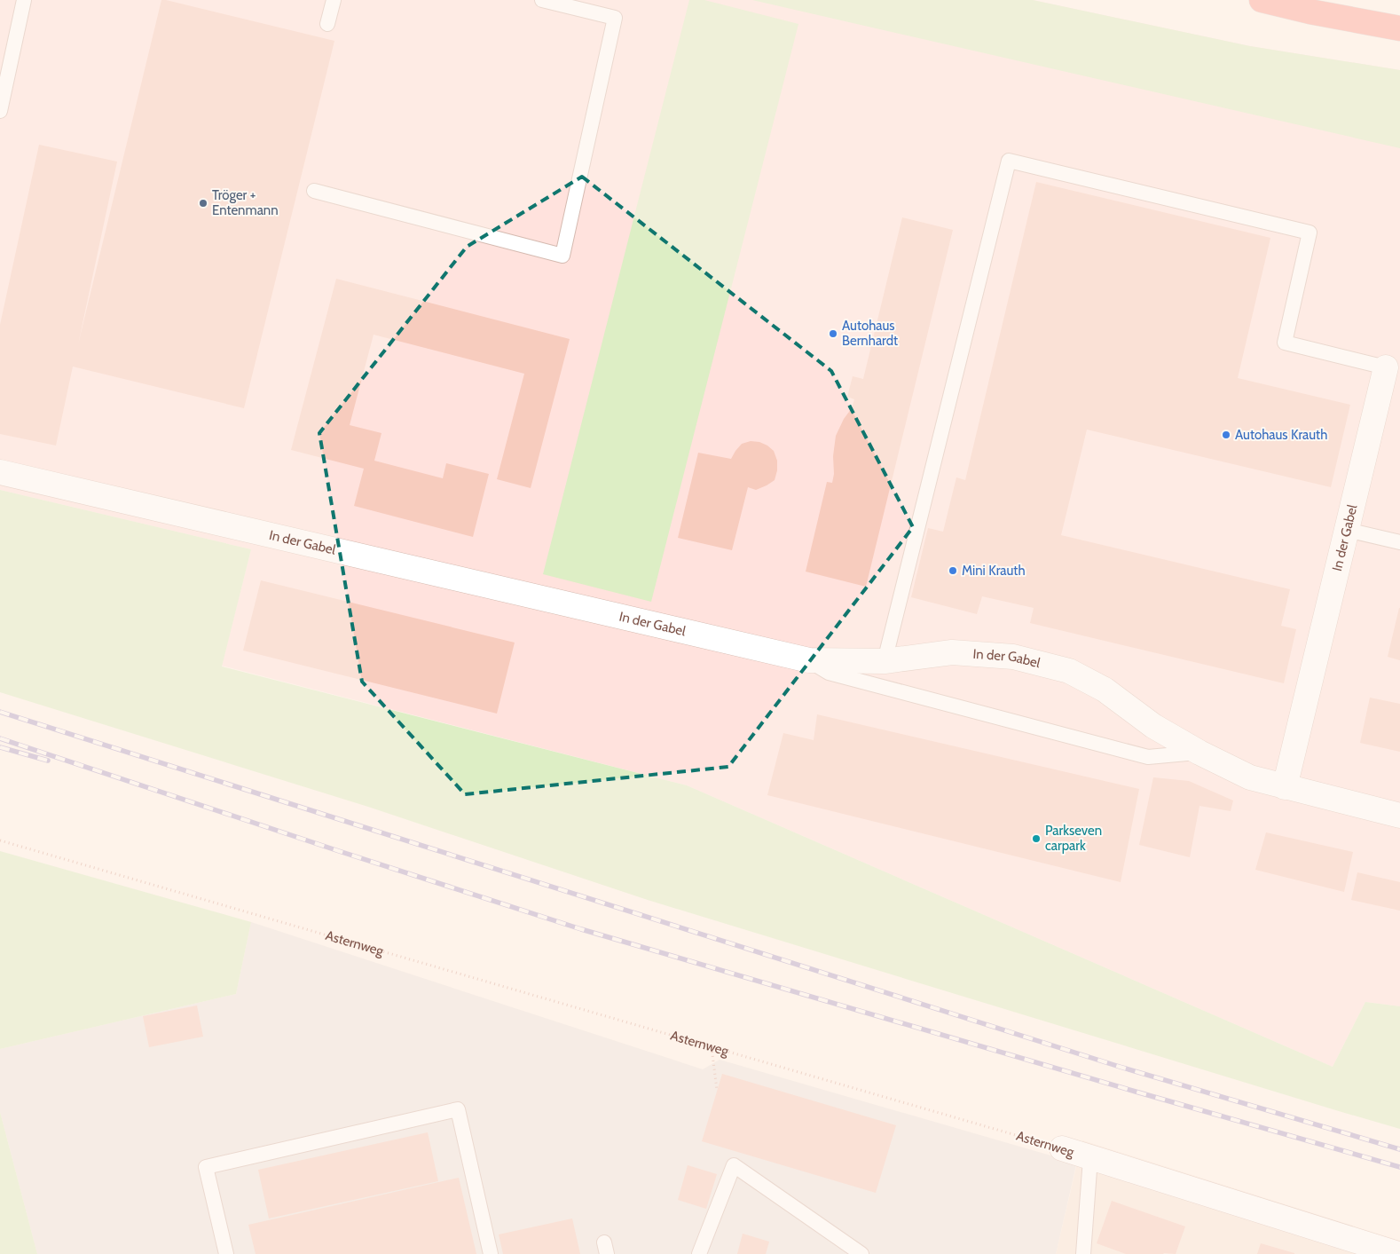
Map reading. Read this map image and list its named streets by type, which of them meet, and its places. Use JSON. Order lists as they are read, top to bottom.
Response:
{
  "streets": {
    "street": ["In der Gabel", "Asternweg"]
  },
  "places": [
    "Tröger + Entenmann",
    "Autohaus Bernhardt",
    "Autohaus Krauth",
    "Mini Krauth",
    "Parkseven carpark"
  ]
}
